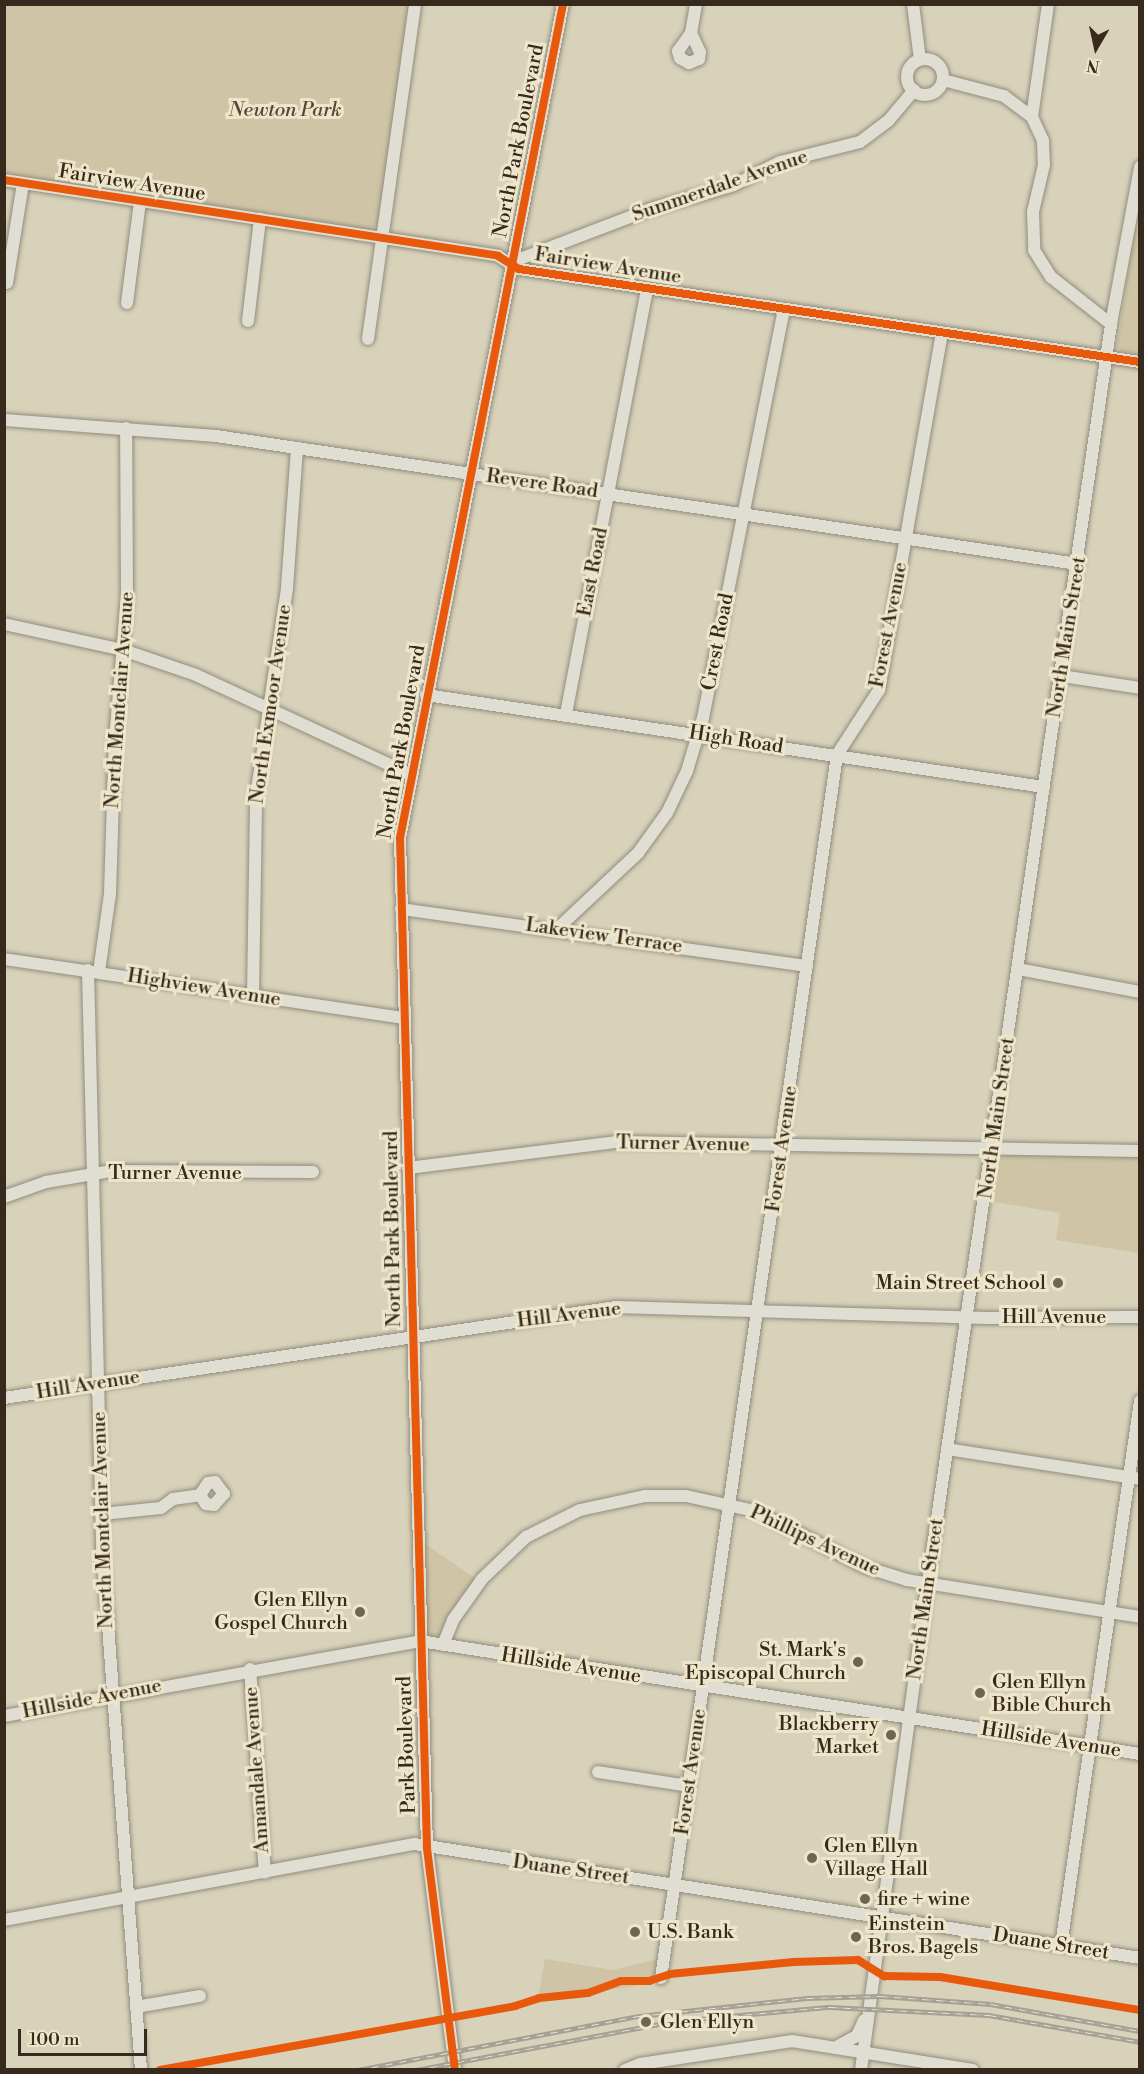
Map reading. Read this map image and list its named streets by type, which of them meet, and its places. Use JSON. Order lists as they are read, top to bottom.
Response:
{
  "streets": {
    "street": [
      "North Park Boulevard",
      "Fairview Avenue",
      "Summerdale Avenue",
      "Revere Road",
      "East Road",
      "Forest Avenue",
      "North Main Street",
      "Crest Road",
      "North Montclair Avenue",
      "North Exmoor Avenue",
      "High Road",
      "Lakeview Terrace",
      "Highview Avenue",
      "Turner Avenue",
      "Hill Avenue",
      "Phillips Avenue",
      "Hillside Avenue",
      "Park Boulevard",
      "Annandale Avenue",
      "Duane Street"
    ]
  },
  "crossings": [
    ["North Park Boulevard", "Fairview Avenue"],
    ["North Park Boulevard", "Summerdale Avenue"],
    ["North Park Boulevard", "Revere Road"],
    ["North Park Boulevard", "High Road"],
    ["North Park Boulevard", "Lakeview Terrace"],
    ["North Park Boulevard", "Highview Avenue"],
    ["North Park Boulevard", "Turner Avenue"],
    ["North Park Boulevard", "Hill Avenue"],
    ["North Park Boulevard", "Hillside Avenue"],
    ["North Park Boulevard", "Park Boulevard"],
    ["Fairview Avenue", "Summerdale Avenue"],
    ["Fairview Avenue", "East Road"],
    ["Fairview Avenue", "Forest Avenue"],
    ["Fairview Avenue", "North Main Street"],
    ["Fairview Avenue", "Crest Road"],
    ["Revere Road", "East Road"],
    ["Revere Road", "Forest Avenue"],
    ["Revere Road", "North Main Street"],
    ["Revere Road", "Crest Road"],
    ["Revere Road", "North Montclair Avenue"],
    ["Revere Road", "North Exmoor Avenue"],
    ["East Road", "High Road"],
    ["Forest Avenue", "High Road"],
    ["Forest Avenue", "Lakeview Terrace"],
    ["Forest Avenue", "Turner Avenue"],
    ["Forest Avenue", "Hill Avenue"],
    ["Forest Avenue", "Phillips Avenue"],
    ["Forest Avenue", "Hillside Avenue"],
    ["Forest Avenue", "Duane Street"],
    ["North Main Street", "High Road"],
    ["North Main Street", "Turner Avenue"],
    ["North Main Street", "Hill Avenue"],
    ["North Main Street", "Phillips Avenue"],
    ["North Main Street", "Hillside Avenue"],
    ["North Main Street", "Duane Street"],
    ["Crest Road", "High Road"],
    ["Crest Road", "Lakeview Terrace"],
    ["North Montclair Avenue", "Highview Avenue"],
    ["North Montclair Avenue", "Turner Avenue"],
    ["North Montclair Avenue", "Hill Avenue"],
    ["North Montclair Avenue", "Hillside Avenue"],
    ["North Montclair Avenue", "Duane Street"],
    ["North Exmoor Avenue", "Highview Avenue"],
    ["Phillips Avenue", "Hillside Avenue"],
    ["Hillside Avenue", "Park Boulevard"],
    ["Hillside Avenue", "Annandale Avenue"],
    ["Park Boulevard", "Duane Street"],
    ["Annandale Avenue", "Duane Street"]
  ],
  "parks": ["Newton Park"],
  "places": [
    "Main Street School",
    "Glen Ellyn Gospel Church",
    "St. Mark's Episcopal Church",
    "Glen Ellyn Bible Church",
    "Blackberry Market",
    "Glen Ellyn Village Hall",
    "fire + wine",
    "U.S. Bank",
    "Einstein Bros. Bagels",
    "Glen Ellyn"
  ],
  "scale_bar": "100 m",
  "north": "bottom"
}
